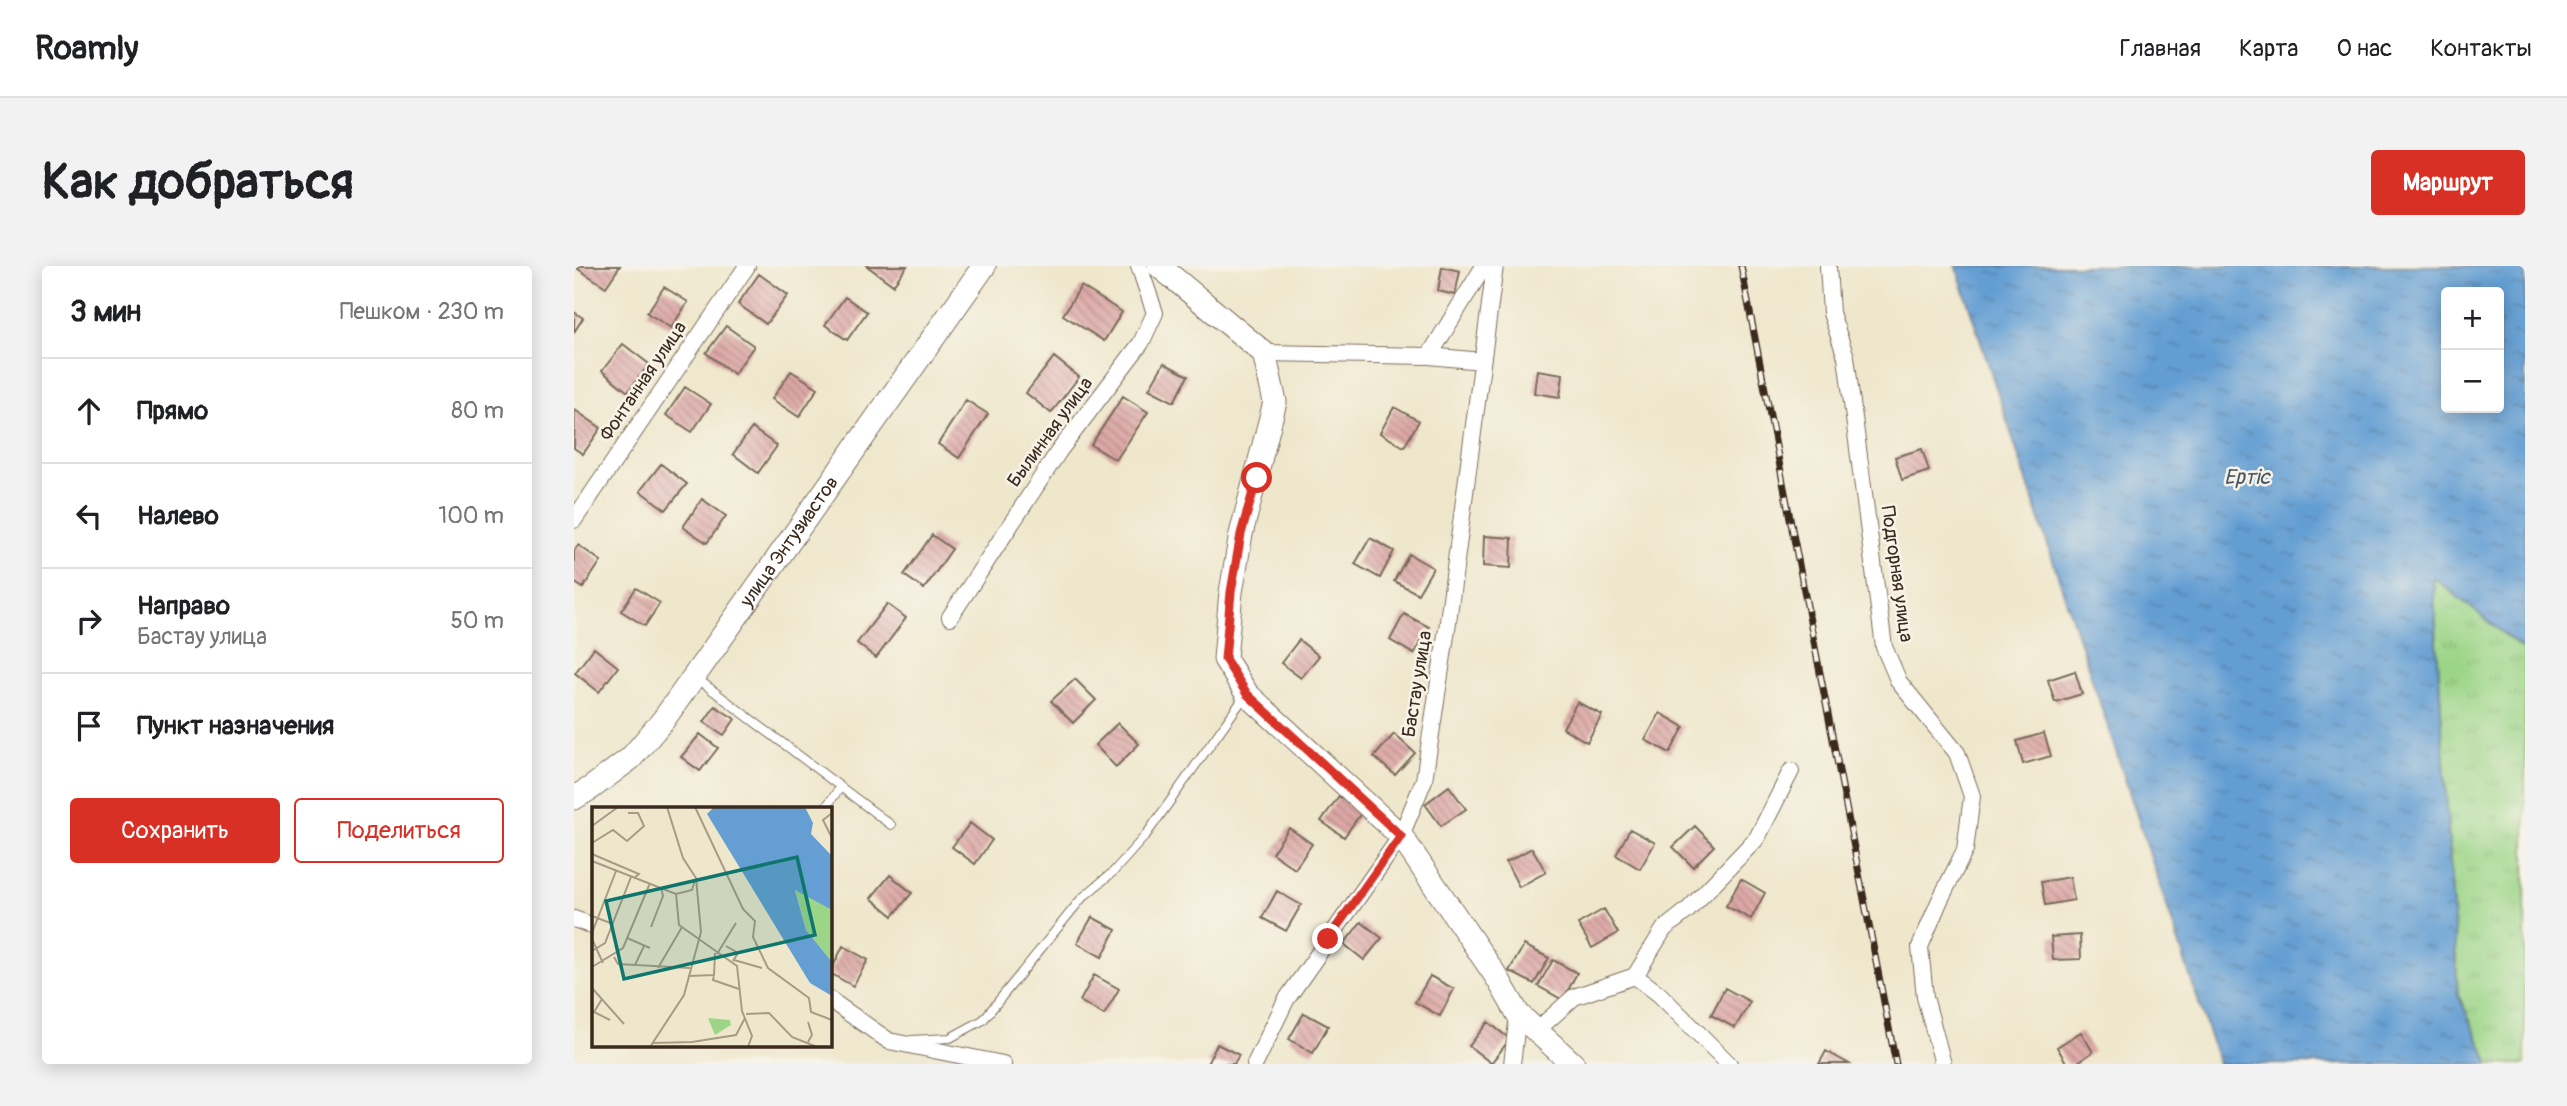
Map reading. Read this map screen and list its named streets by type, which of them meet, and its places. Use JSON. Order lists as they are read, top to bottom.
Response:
{
  "streets": {
    "street": [
      "Фонтанная улица",
      "Былинная улица",
      "улица Энтузиастов",
      "Подгорная улица",
      "Бастау улица"
    ]
  },
  "water": ["Ертіс"],
  "page": {
    "header": "Roamly",
    "nav": [
      "Главная",
      "Карта",
      "О нас",
      "Контакты"
    ],
    "buttons": [
      "Маршрут",
      ["Сохранить", "Поделиться"]
    ],
    "title": "Как добраться",
    "heading": ["3 мин", "Пешком · 230 m"],
    "map_buttons": ["+", "−"],
    "list": [
      ["Прямо", "80 m"],
      ["Налево", "100 m"],
      ["Направо", "Бастау улица", "50 m"],
      "Пункт назначения"
    ]
  }
}
